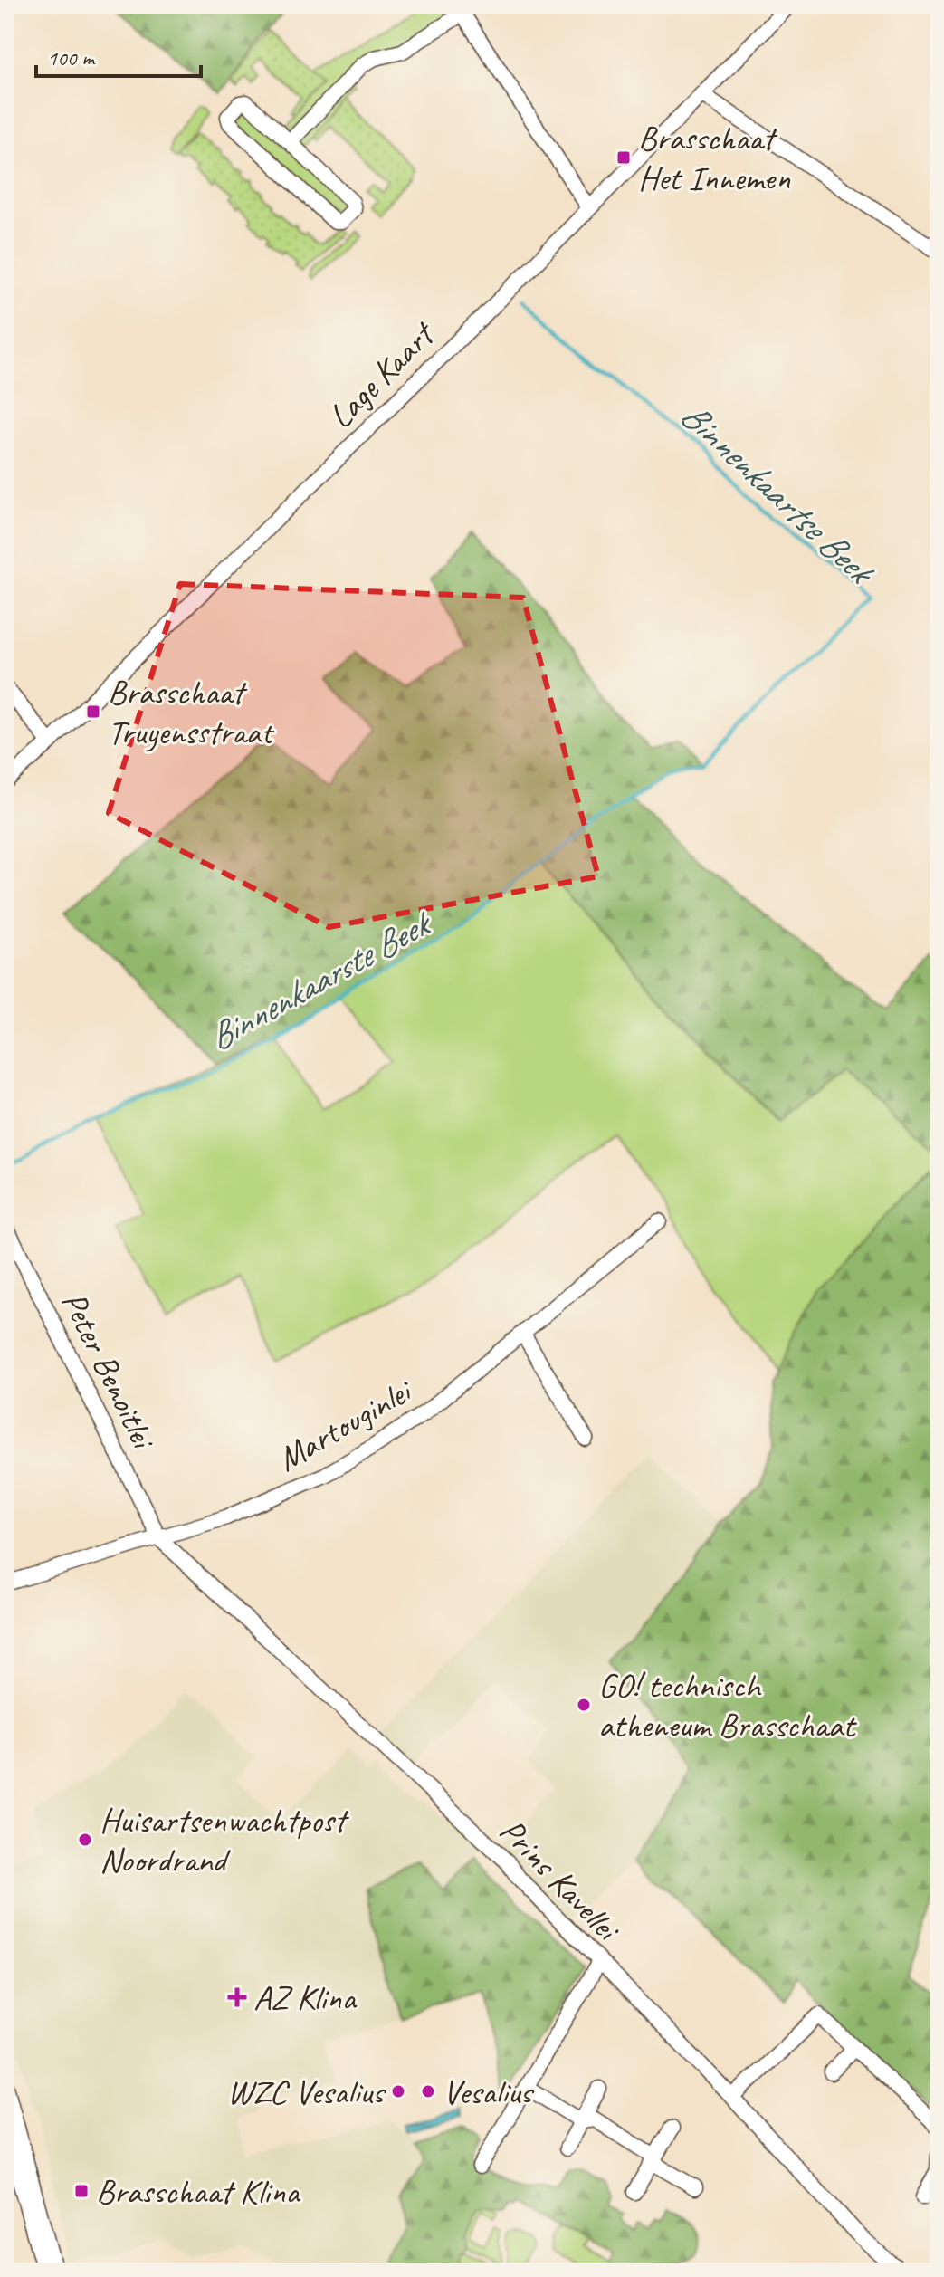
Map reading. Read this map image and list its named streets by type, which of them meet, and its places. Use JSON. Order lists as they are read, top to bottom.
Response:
{
  "streets": {
    "street": [
      "Lage Kaart",
      "Peter Benoitlei",
      "Martouginlei",
      "Prins Kavellei"
    ]
  },
  "crossings": [
    ["Peter Benoitlei", "Martouginlei"],
    ["Peter Benoitlei", "Prins Kavellei"],
    ["Martouginlei", "Prins Kavellei"]
  ],
  "water": ["Binnenkaartse Beek", "Binnenkaarste Beek"],
  "places": {
    "transit": ["Brasschaat Het Innemen", "Brasschaat Truyensstraat", "Brasschaat Klina"],
    "other": [
      "GO! technisch atheneum Brasschaat",
      "Huisartsenwachtpost Noordrand",
      "WZC Vesalius",
      "Vesalius"
    ],
    "health": ["AZ Klina"]
  },
  "scale_bar": "100 m"
}
